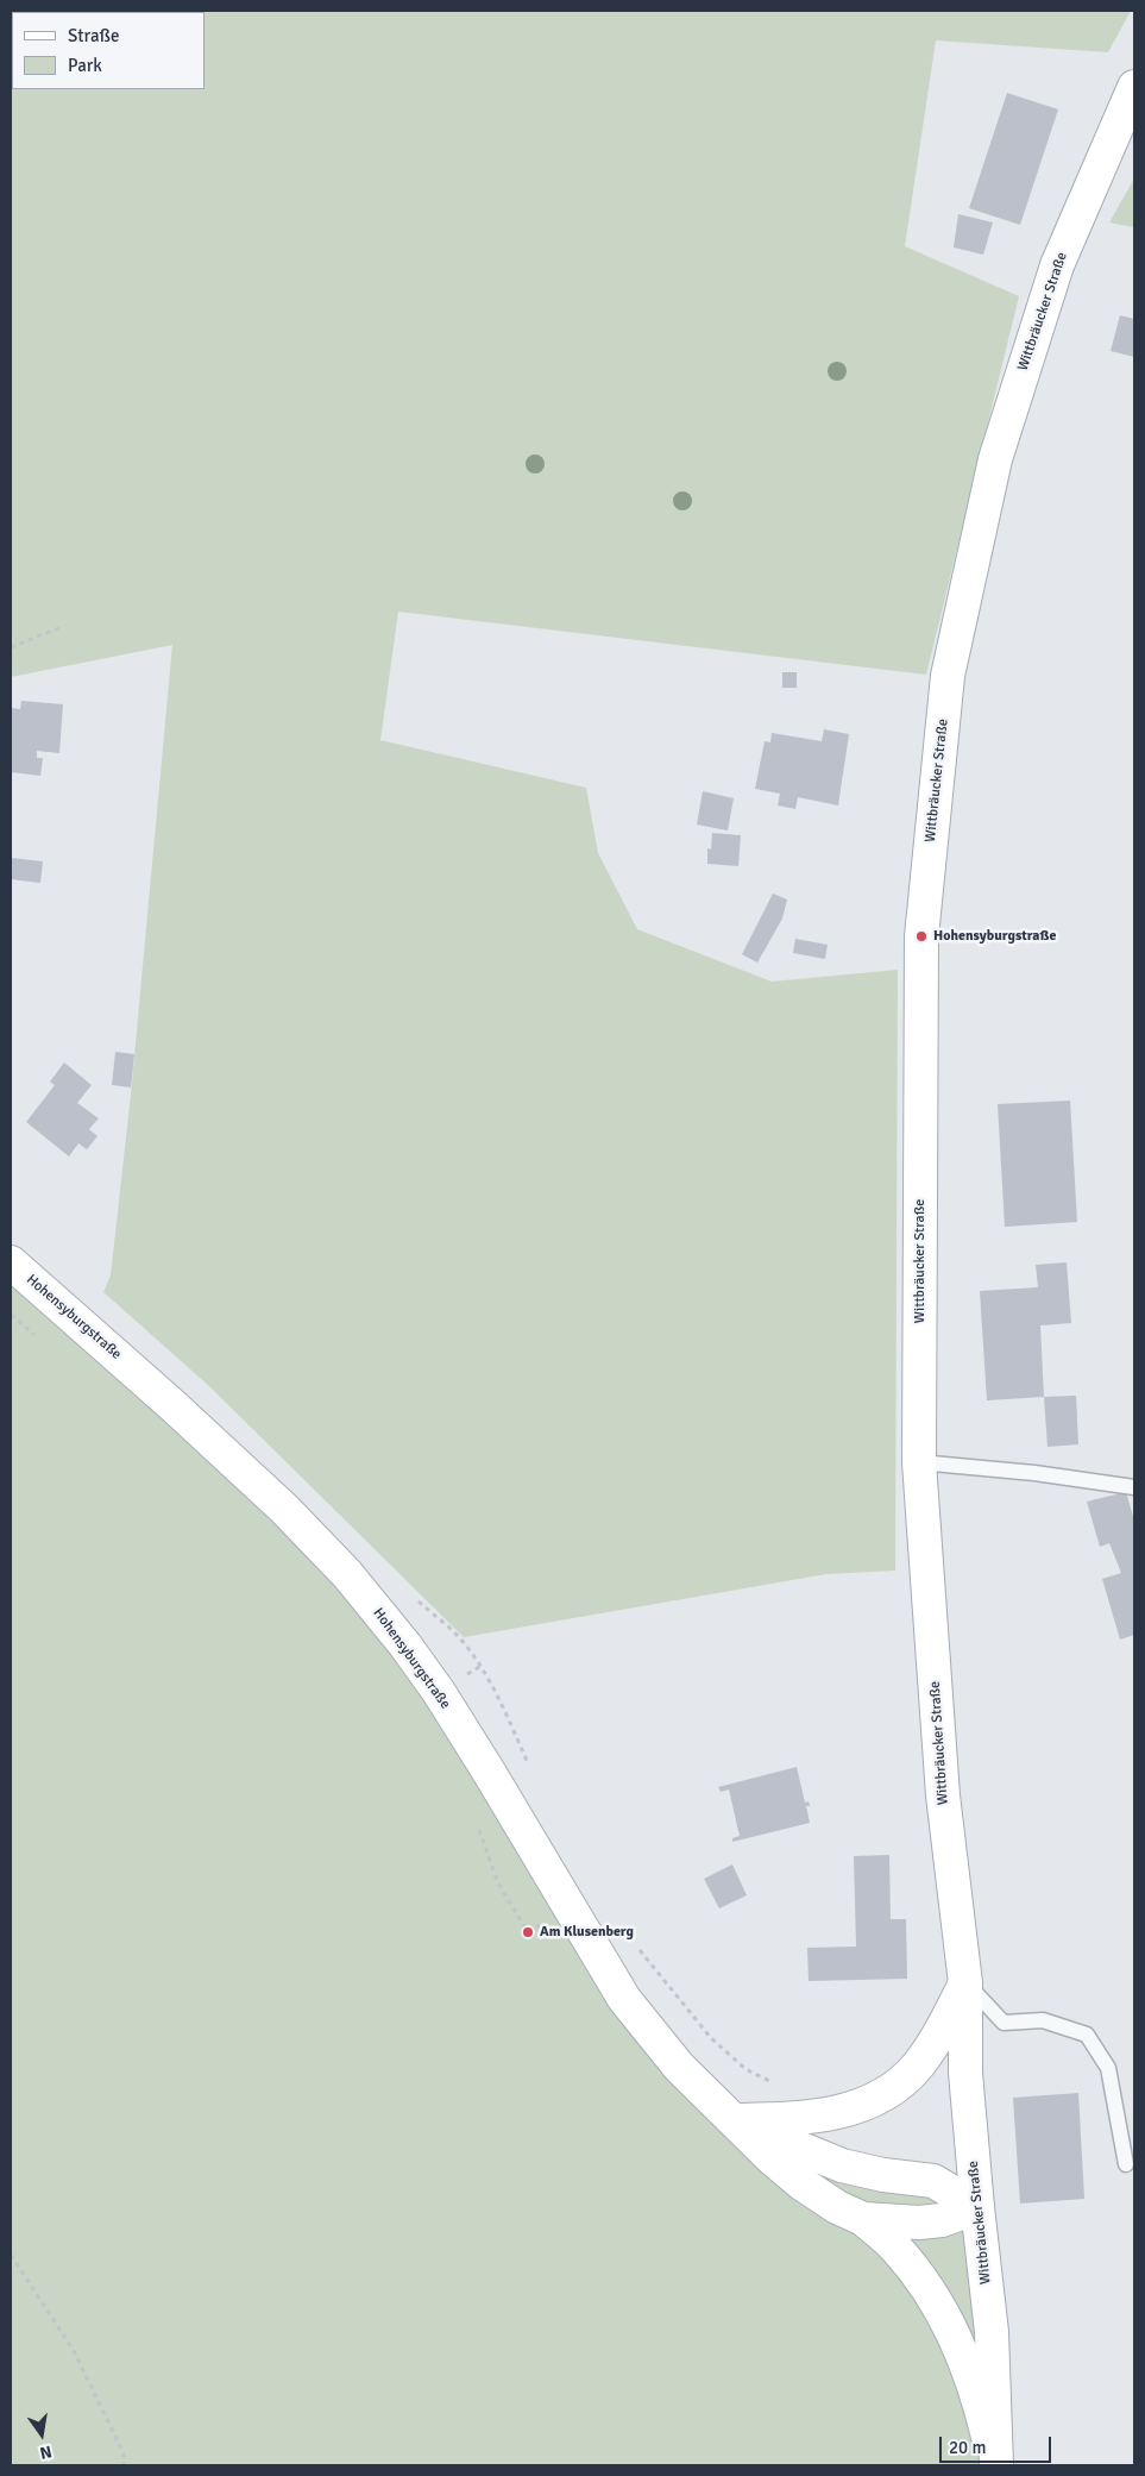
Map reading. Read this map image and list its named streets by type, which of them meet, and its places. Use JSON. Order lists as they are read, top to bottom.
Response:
{
  "streets": {
    "main road": ["Wittbräucker Straße", "Hohensyburgstraße"]
  },
  "crossings": [
    ["Wittbräucker Straße", "Hohensyburgstraße"]
  ],
  "places": ["Hohensyburgstraße", "Am Klusenberg"],
  "legend": ["Straße", "Park"],
  "scale_bar": "20 m",
  "north": "bottom"
}
